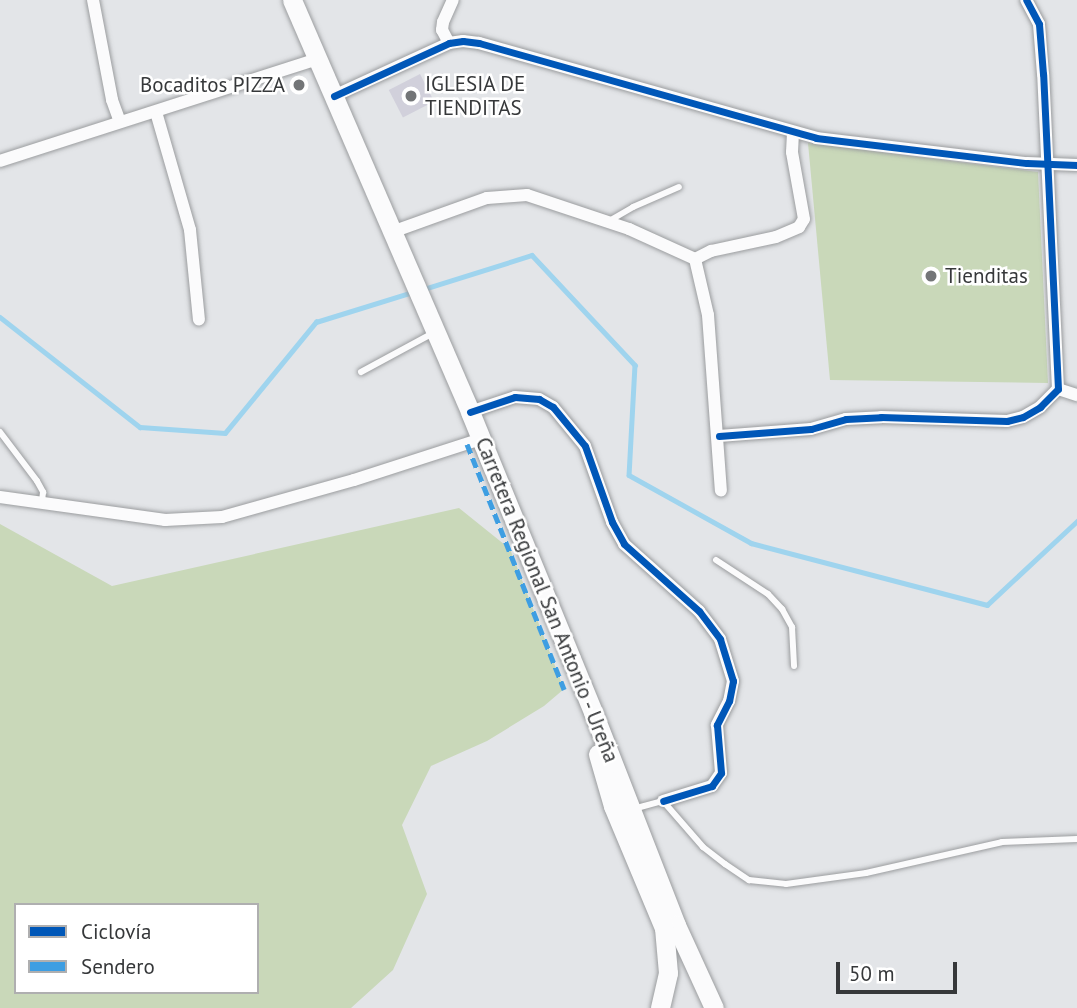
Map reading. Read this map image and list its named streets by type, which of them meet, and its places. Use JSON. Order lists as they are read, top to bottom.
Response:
{
  "streets": {
    "main road": ["Carretera Regional San Antonio - Ureña"]
  },
  "places": ["Bocaditos PIZZA", "IGLESIA DE TIENDITAS", "Tienditas"],
  "legend": ["Ciclovía", "Sendero"],
  "scale_bar": "50 m"
}
